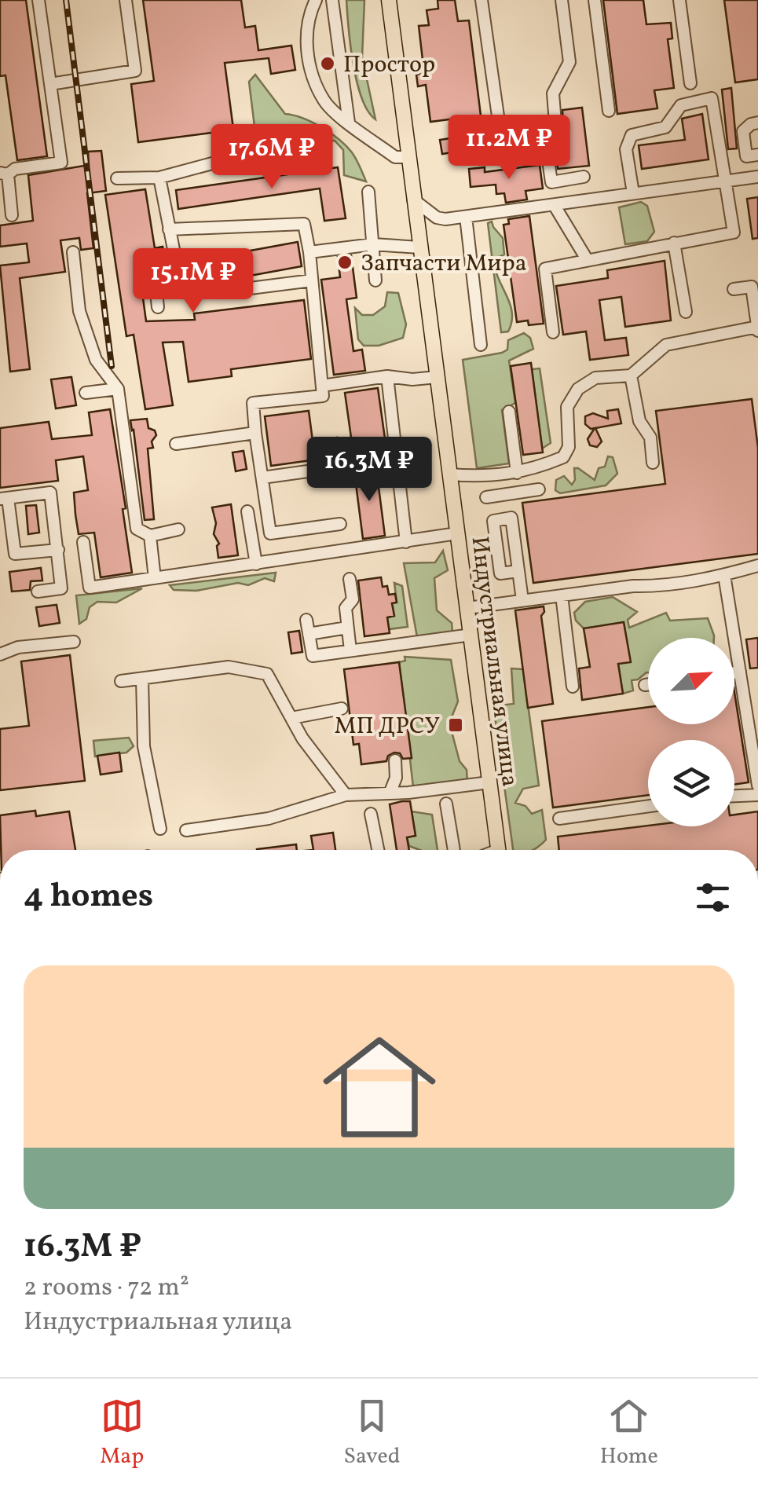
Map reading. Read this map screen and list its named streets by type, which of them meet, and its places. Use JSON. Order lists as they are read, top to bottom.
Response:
{
  "streets": {
    "main road": ["Индустриальная улица"]
  },
  "places": {
    "other": ["Простор", "Запчасти Мира"],
    "transit": ["МП ДРСУ"]
  },
  "north": "top right",
  "page": {
    "price": [
      "11.2M ₽",
      "17.6M ₽",
      "15.1M ₽",
      "16.3M ₽"
    ],
    "heading": "4 homes",
    "list": [
      {
        "name": "16.3M ₽",
        "note": "2 rooms · 72 m² · Индустриальная улица"
      }
    ],
    "tabs": ["Map", "Saved", "Home"]
  }
}
